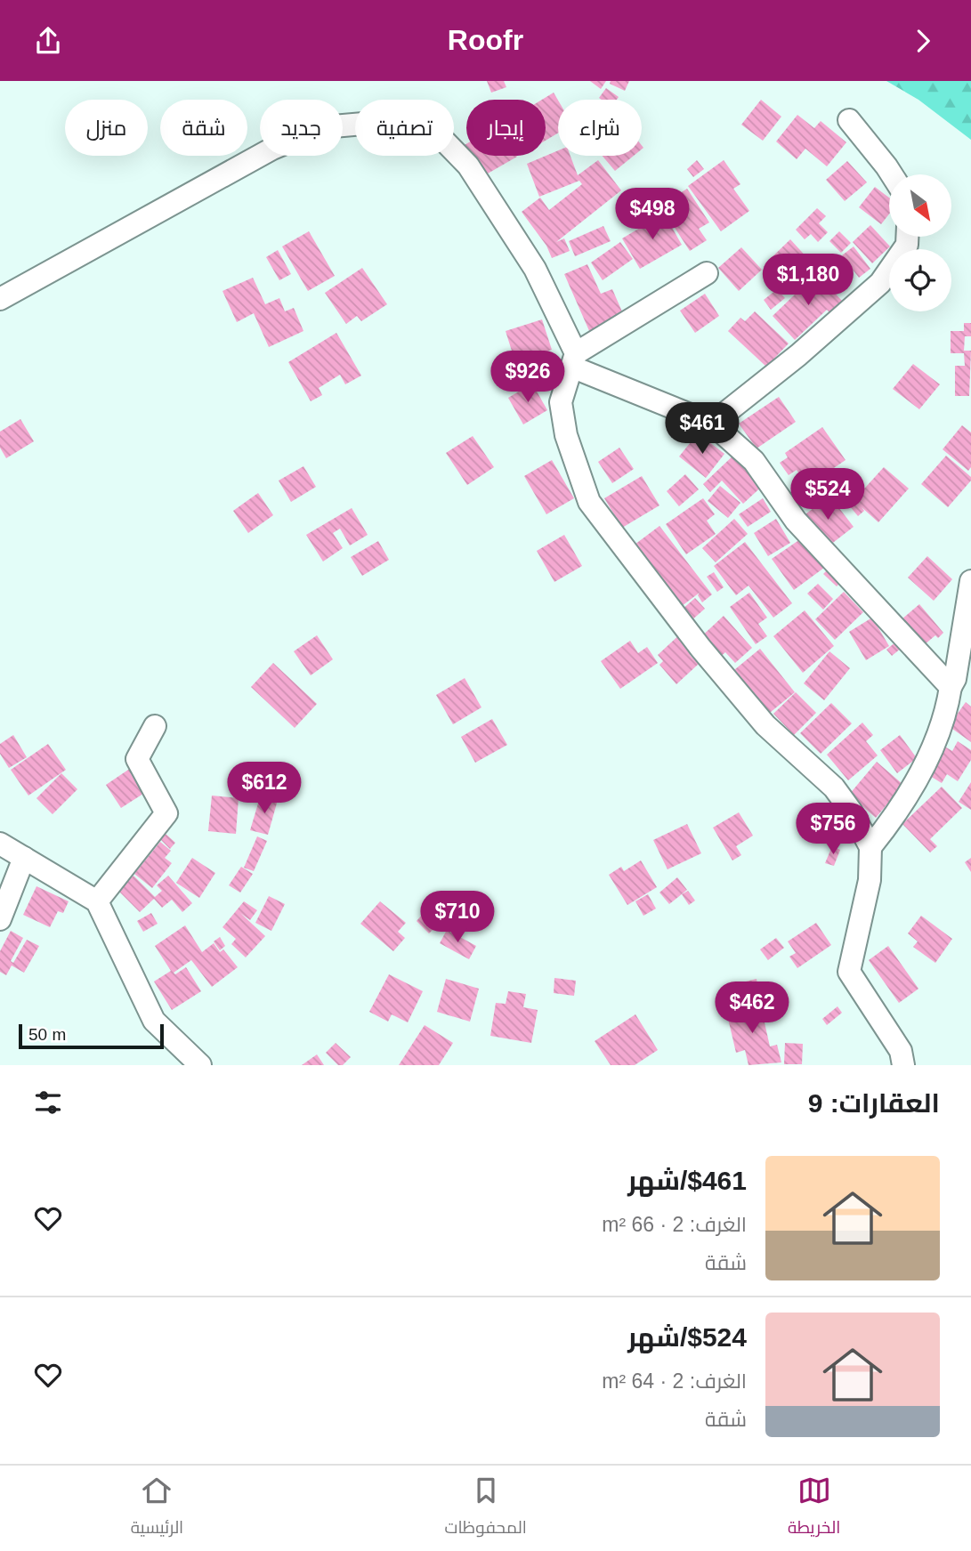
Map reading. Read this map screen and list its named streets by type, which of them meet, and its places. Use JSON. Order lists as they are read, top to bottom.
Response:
{
  "scale_bar": "50 m",
  "north": "bottom right",
  "page": {
    "header": "Roofr",
    "chip": [
      "شراء",
      "إيجار",
      "تصفية",
      "جديد",
      "شقة",
      "منزل"
    ],
    "price": [
      "$498",
      "$1,180",
      "$926",
      "$461",
      "$524",
      "$612",
      "$756",
      "$710",
      "$462"
    ],
    "scale": "50 m",
    "heading": "العقارات: 9",
    "list": [
      {
        "name": "$461/شهر",
        "note": "الغرف: 2 · 66 m² · شقة"
      },
      {
        "name": "$524/شهر",
        "note": "الغرف: 2 · 64 m² · شقة"
      }
    ],
    "tabs": ["الخريطة", "المحفوظات", "الرئيسية"]
  }
}
